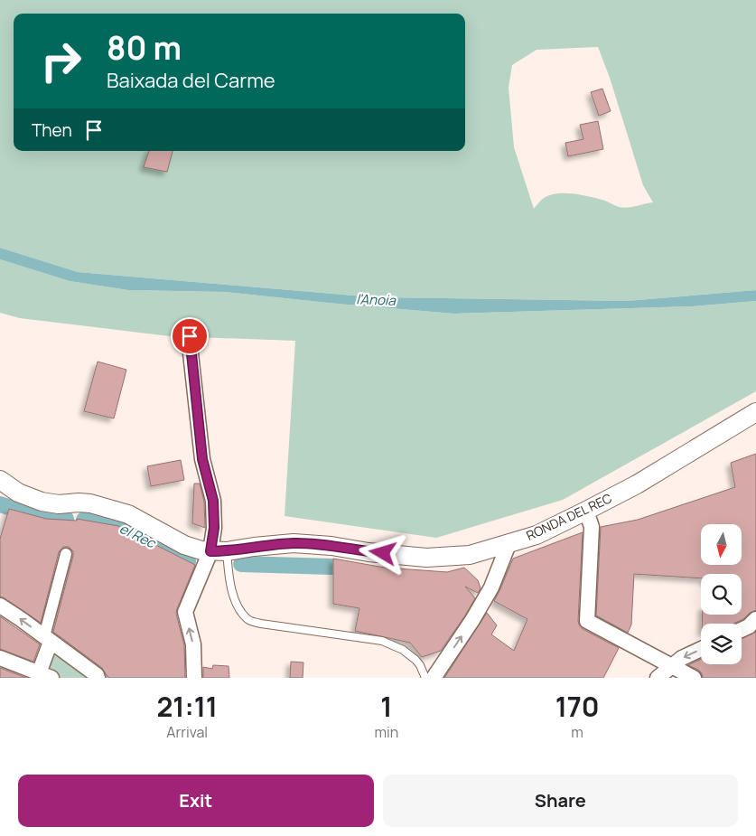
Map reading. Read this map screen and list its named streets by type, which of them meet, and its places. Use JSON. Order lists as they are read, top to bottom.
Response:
{
  "streets": {
    "street": ["RONDA DEL REC"]
  },
  "water": ["l'Anoia", "el Rec"],
  "north": "bottom",
  "page": {
    "turn": ["80 m", "Baixada del Carme"],
    "then": "Then",
    "eta": [
      "21:11",
      "Arrival",
      "1",
      "min",
      "170",
      "m"
    ],
    "buttons": ["Exit", "Share"]
  }
}
